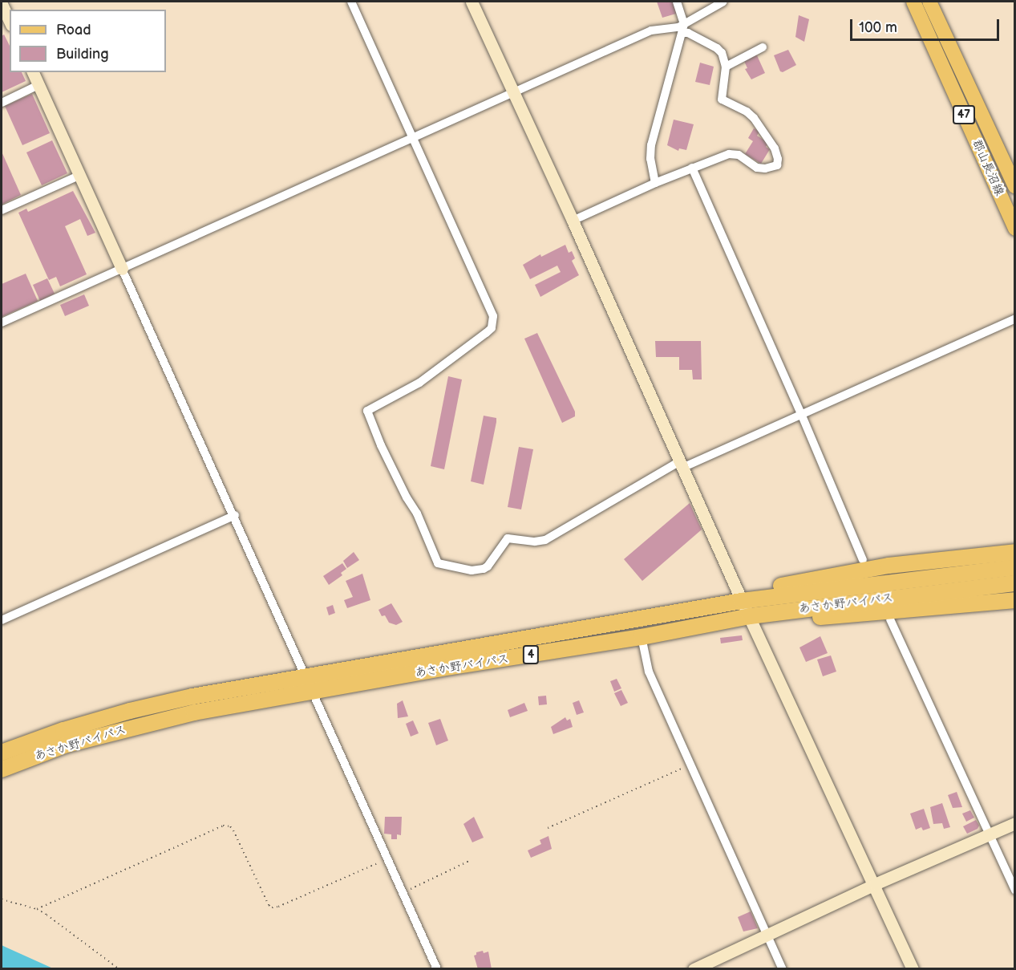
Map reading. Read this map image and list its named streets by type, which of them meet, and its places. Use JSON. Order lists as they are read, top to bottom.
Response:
{
  "streets": {
    "highway": ["あさか野バイパス", "4"],
    "main road": ["47", "郡山長沼線"]
  },
  "crossings": [
    ["あさか野バイパス", "4"]
  ],
  "legend": ["Road", "Building"],
  "scale_bar": "100 m"
}
